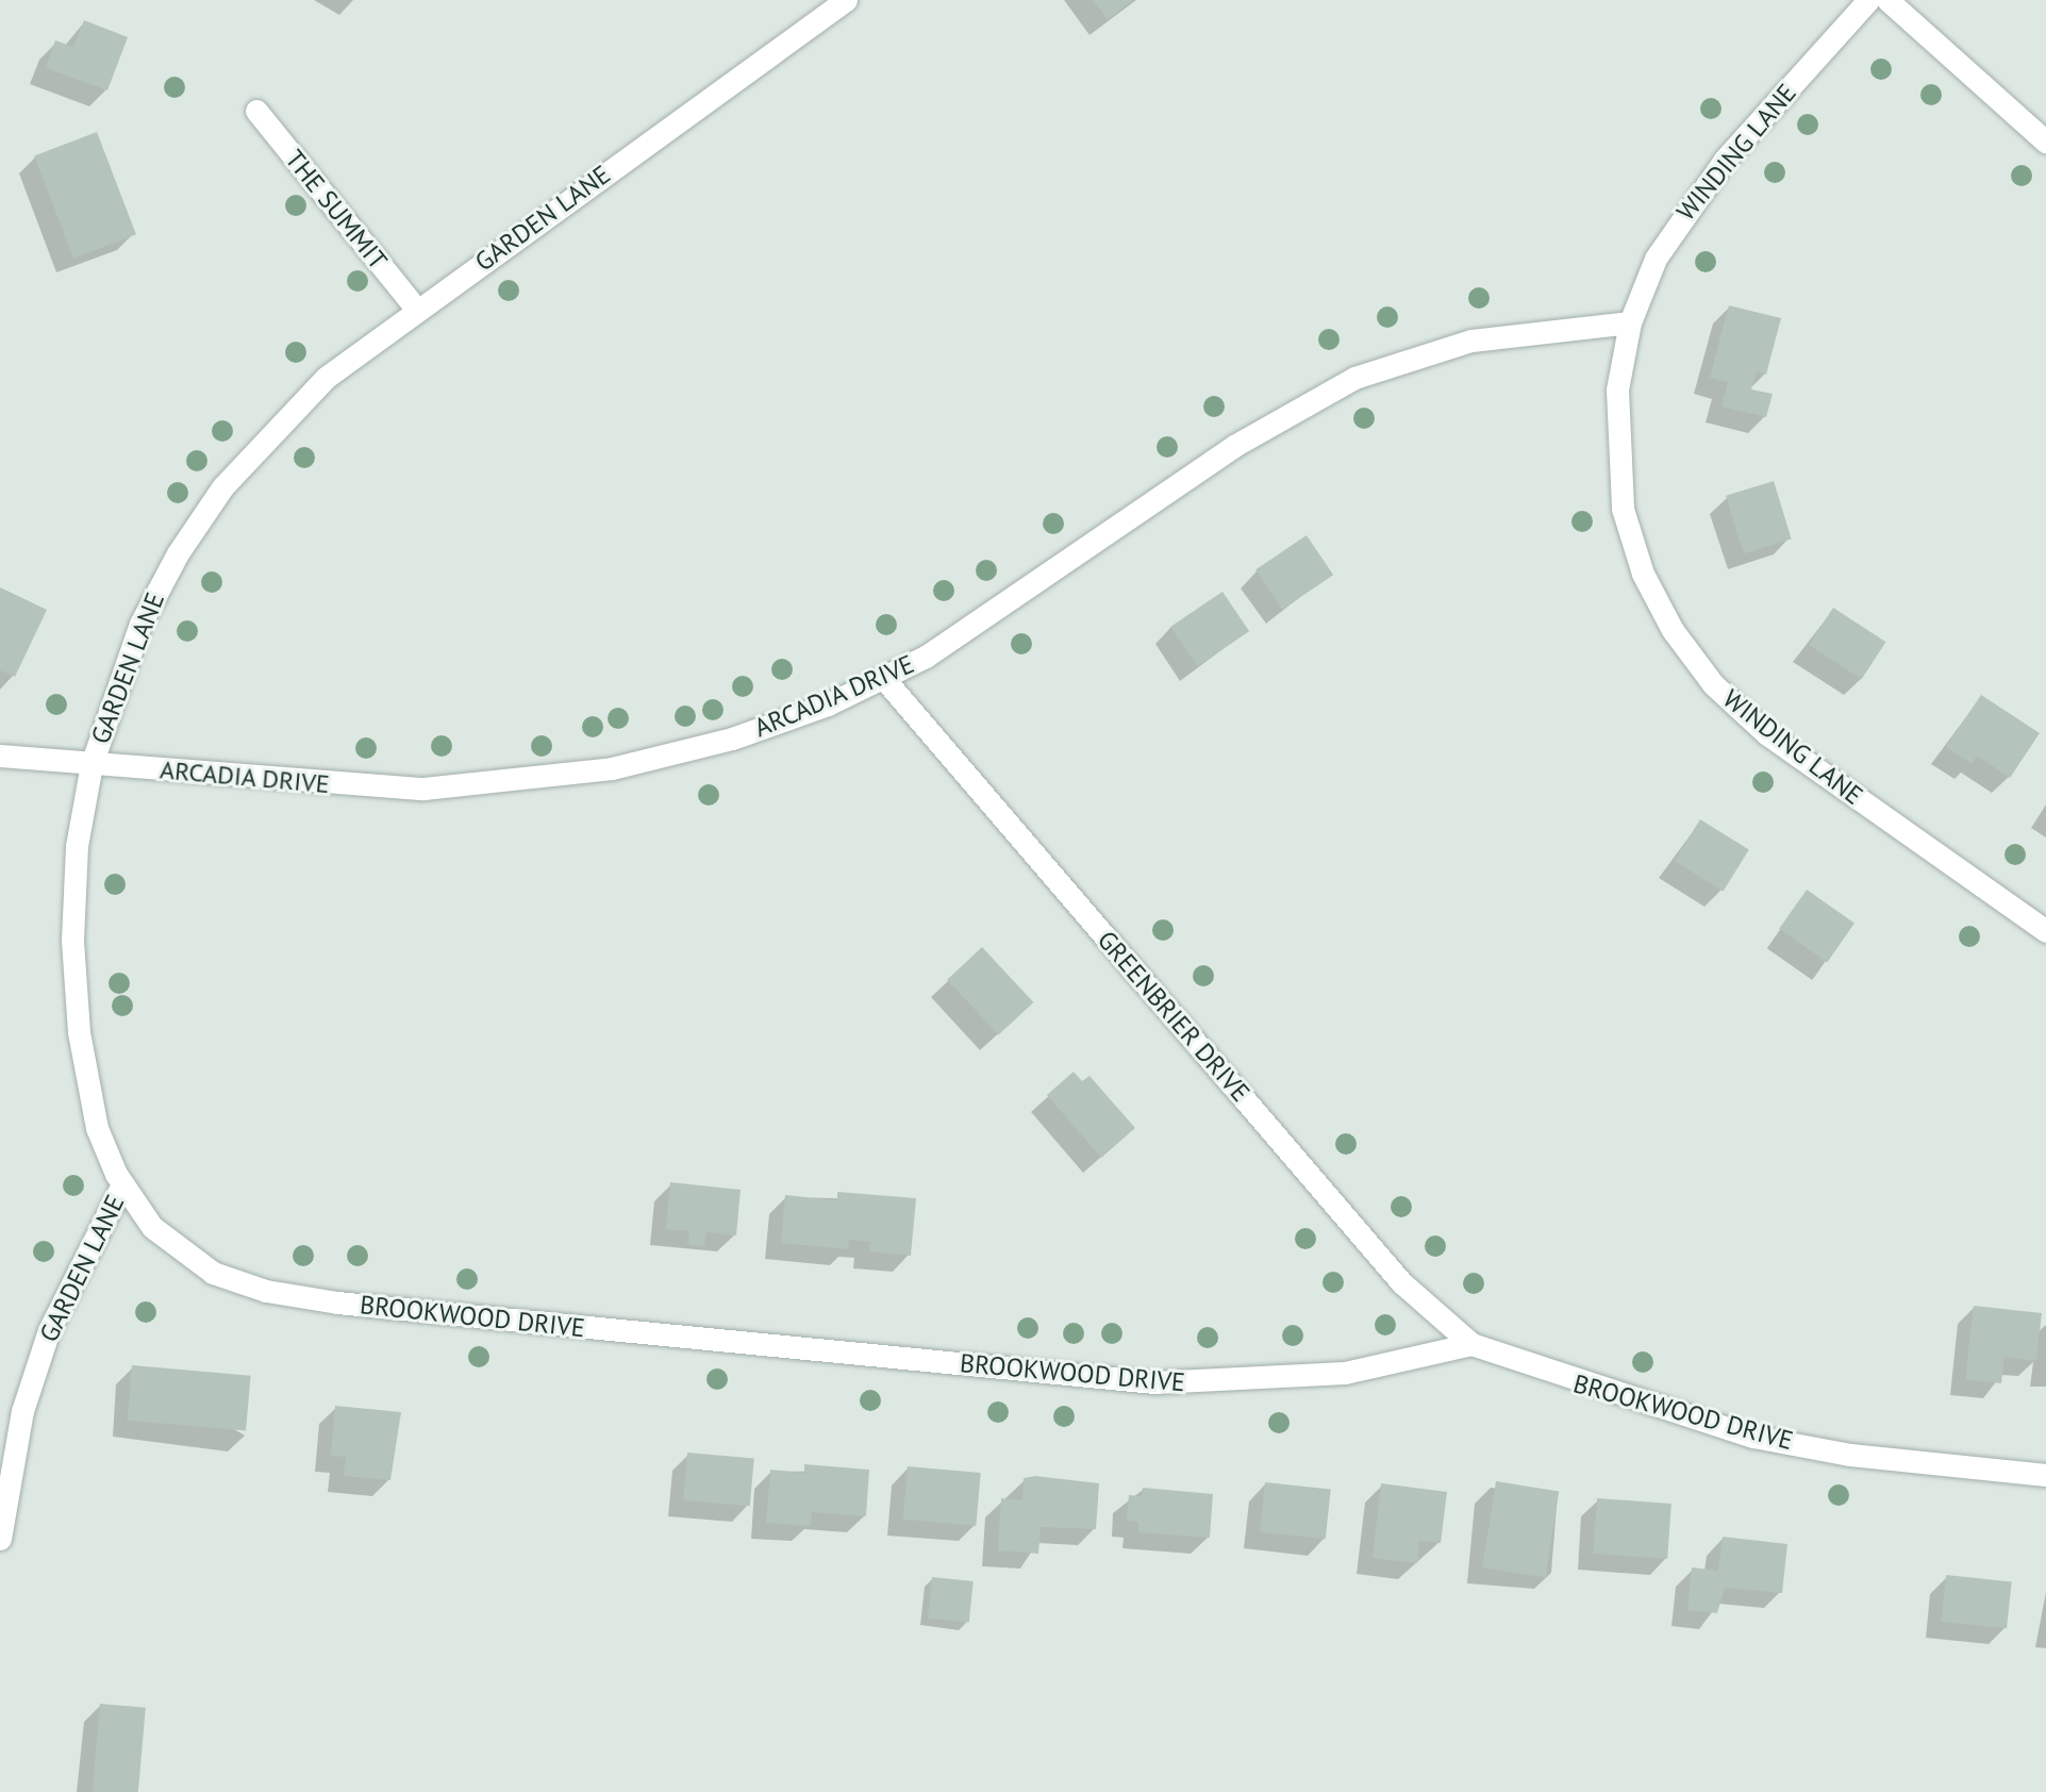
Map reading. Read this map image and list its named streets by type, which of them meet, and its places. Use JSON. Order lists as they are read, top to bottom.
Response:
{
  "streets": {
    "street": [
      "WINDING LANE",
      "THE SUMMIT",
      "GARDEN LANE",
      "ARCADIA DRIVE",
      "GREENBRIER DRIVE",
      "BROOKWOOD DRIVE"
    ]
  },
  "crossings": [
    ["WINDING LANE", "ARCADIA DRIVE"],
    ["THE SUMMIT", "GARDEN LANE"],
    ["GARDEN LANE", "ARCADIA DRIVE"],
    ["GARDEN LANE", "BROOKWOOD DRIVE"],
    ["ARCADIA DRIVE", "GREENBRIER DRIVE"],
    ["GREENBRIER DRIVE", "BROOKWOOD DRIVE"]
  ]
}
